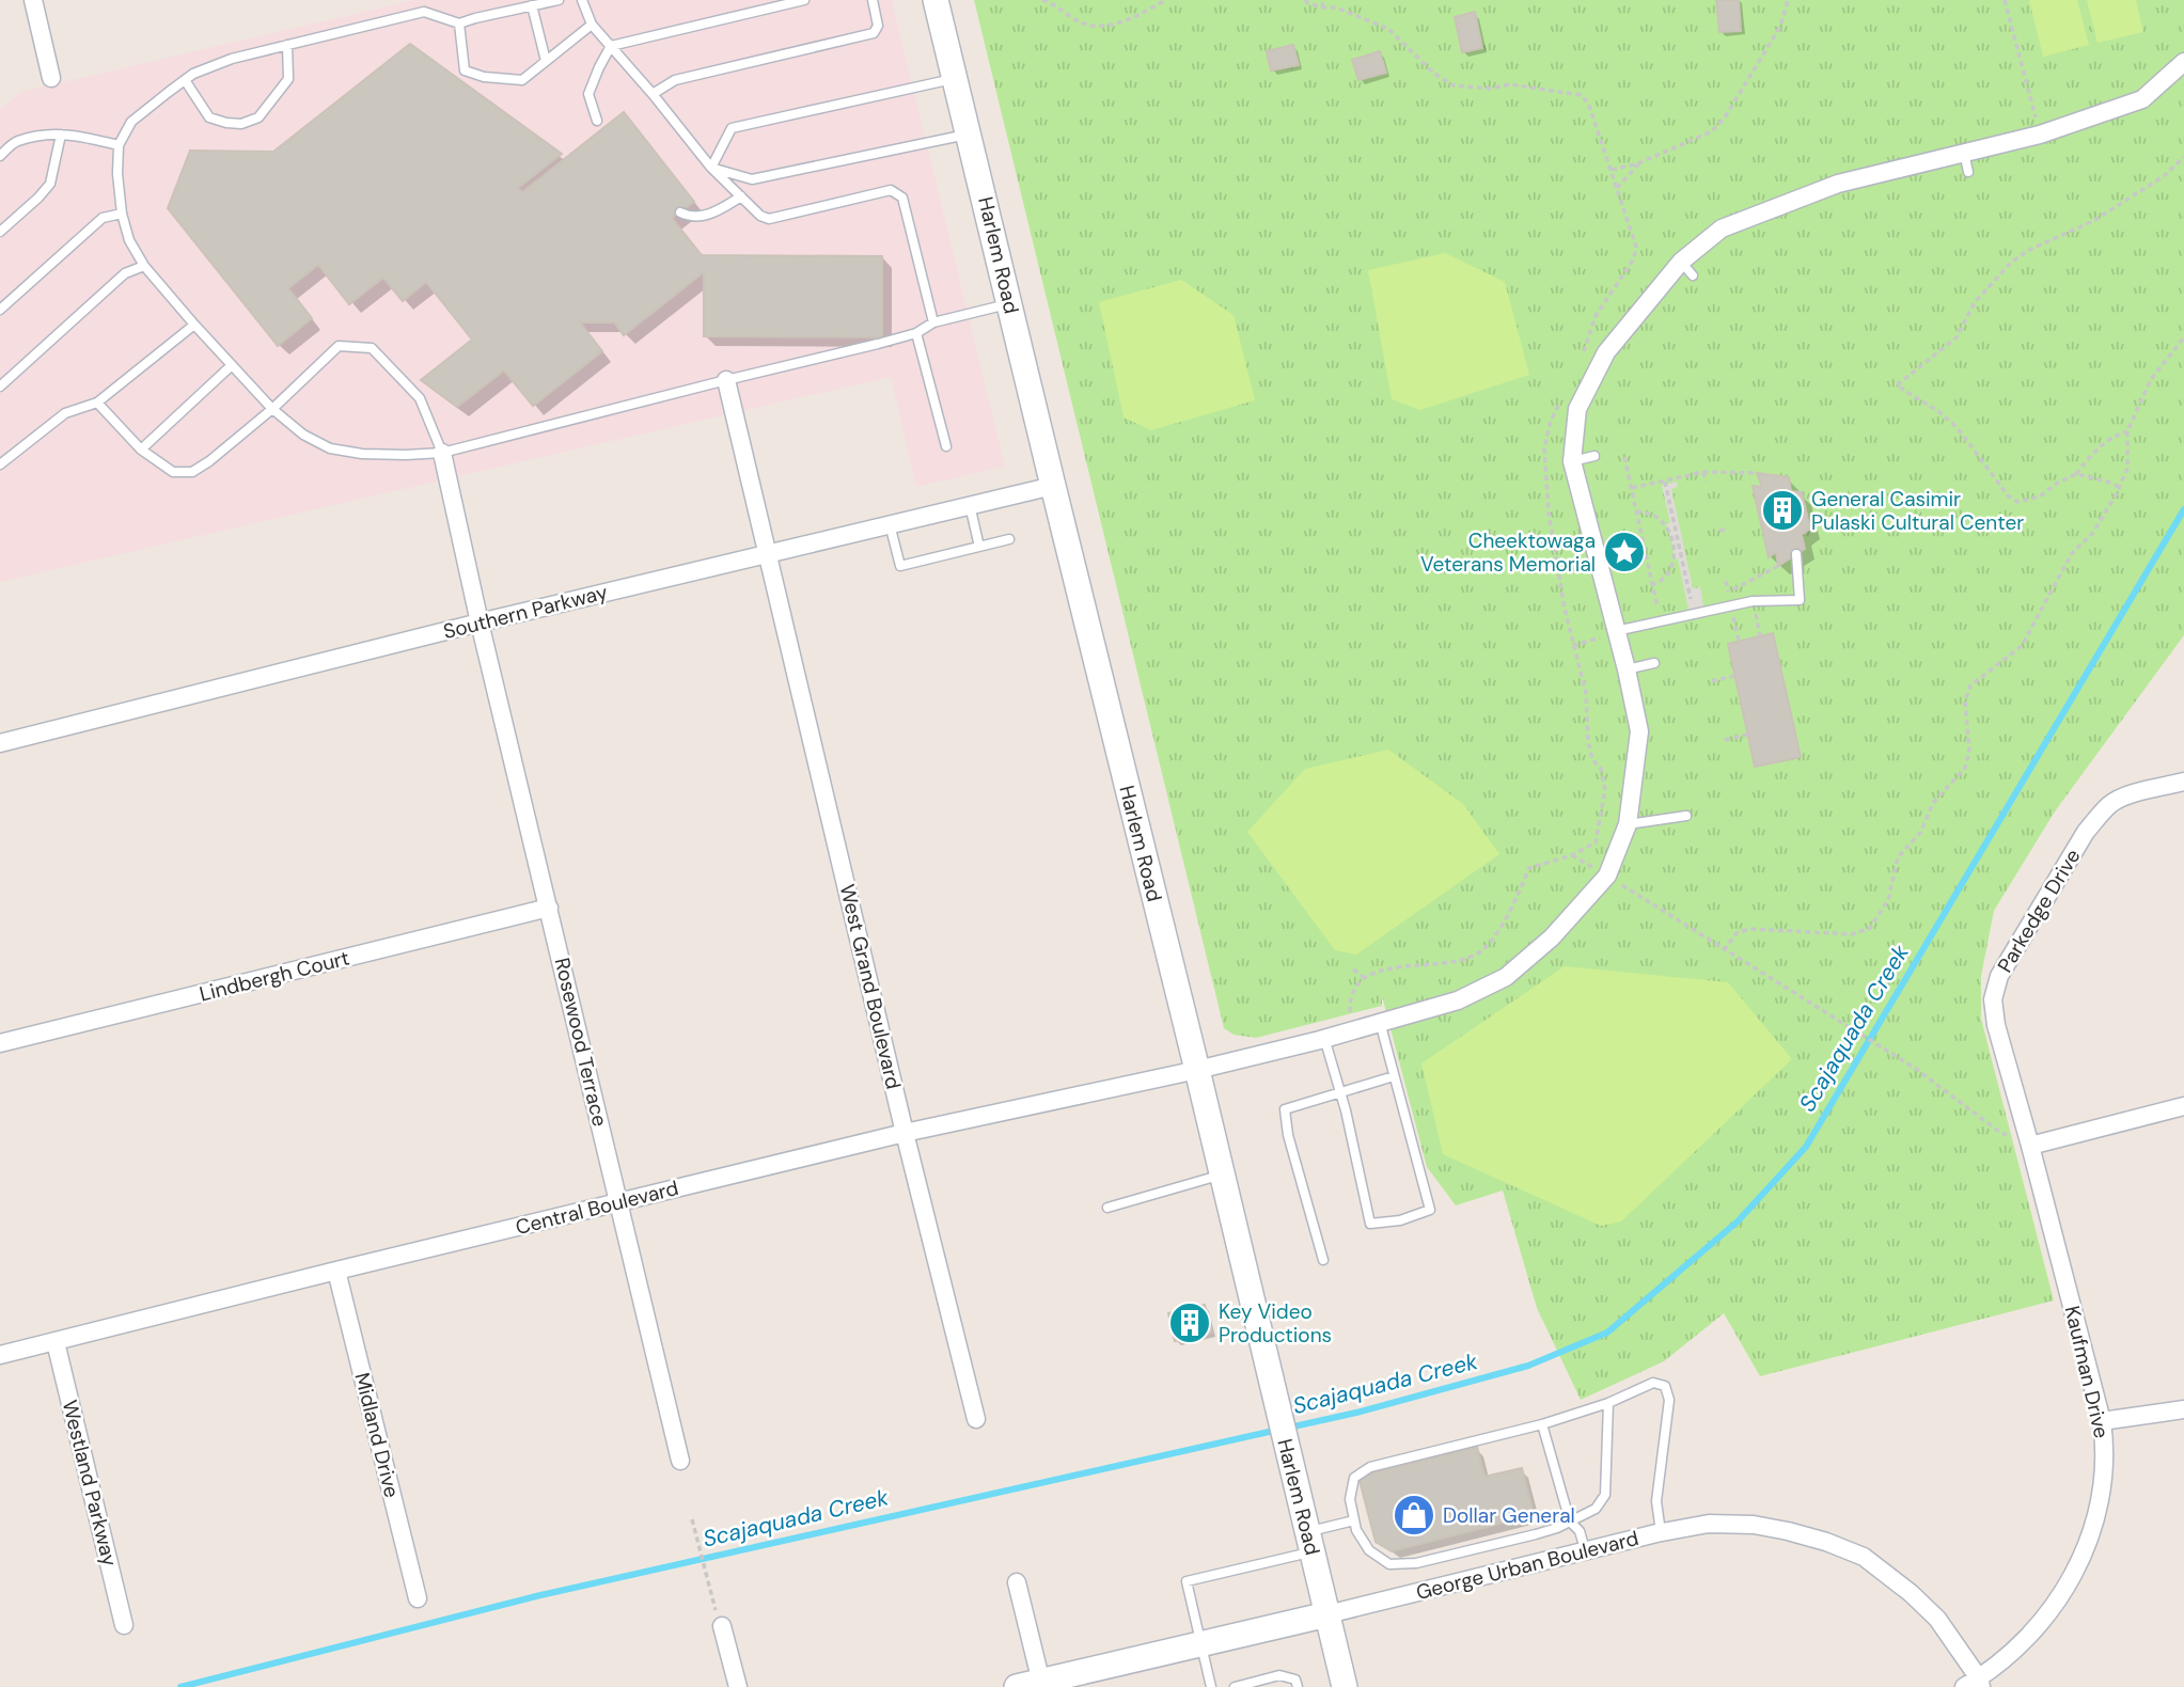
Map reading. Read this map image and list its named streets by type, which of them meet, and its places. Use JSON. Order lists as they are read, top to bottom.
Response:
{
  "streets": {
    "main road": ["Harlem Road", "George Urban Boulevard"],
    "street": [
      "Southern Parkway",
      "Parkedge Drive",
      "Lindbergh Court",
      "West Grand Boulevard",
      "Rosewood Terrace",
      "Central Boulevard",
      "Kaufman Drive",
      "Midland Drive",
      "Westland Parkway"
    ]
  },
  "crossings": [
    ["Harlem Road", "Southern Parkway"],
    ["Harlem Road", "Central Boulevard"],
    ["Harlem Road", "George Urban Boulevard"],
    ["Southern Parkway", "West Grand Boulevard"],
    ["Southern Parkway", "Rosewood Terrace"],
    ["Parkedge Drive", "Kaufman Drive"],
    ["Lindbergh Court", "Rosewood Terrace"],
    ["West Grand Boulevard", "Central Boulevard"],
    ["Rosewood Terrace", "Central Boulevard"],
    ["Central Boulevard", "Midland Drive"],
    ["Central Boulevard", "Westland Parkway"],
    ["Kaufman Drive", "George Urban Boulevard"]
  ],
  "water": ["Scajaquada Creek"],
  "places": {
    "building": ["General Casimir Pulaski Cultural Center", "Key Video Productions"],
    "place": ["Cheektowaga Veterans Memorial"],
    "shop": ["Dollar General"]
  }
}
